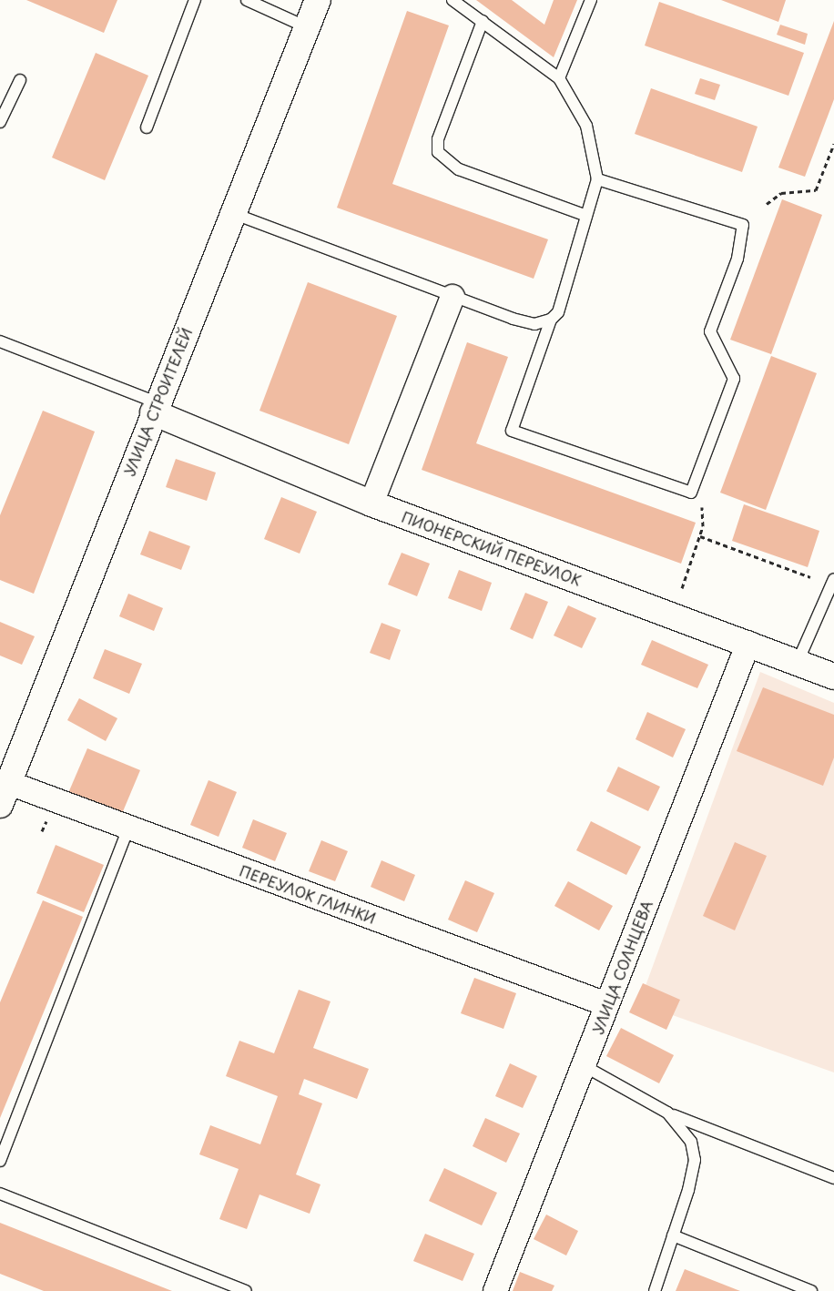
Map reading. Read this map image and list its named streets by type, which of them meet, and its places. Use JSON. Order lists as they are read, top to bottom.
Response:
{
  "streets": {
    "main road": ["УЛИЦА СТРОИТЕЛЕЙ", "ПИОНЕРСКИЙ ПЕРЕУЛОК"],
    "street": ["ПЕРЕУЛОК ГЛИНКИ", "УЛИЦА СОЛНЦЕВА"]
  },
  "crossings": [
    ["УЛИЦА СТРОИТЕЛЕЙ", "ПИОНЕРСКИЙ ПЕРЕУЛОК"],
    ["УЛИЦА СТРОИТЕЛЕЙ", "ПЕРЕУЛОК ГЛИНКИ"],
    ["ПИОНЕРСКИЙ ПЕРЕУЛОК", "УЛИЦА СОЛНЦЕВА"],
    ["ПЕРЕУЛОК ГЛИНКИ", "УЛИЦА СОЛНЦЕВА"]
  ]
}
